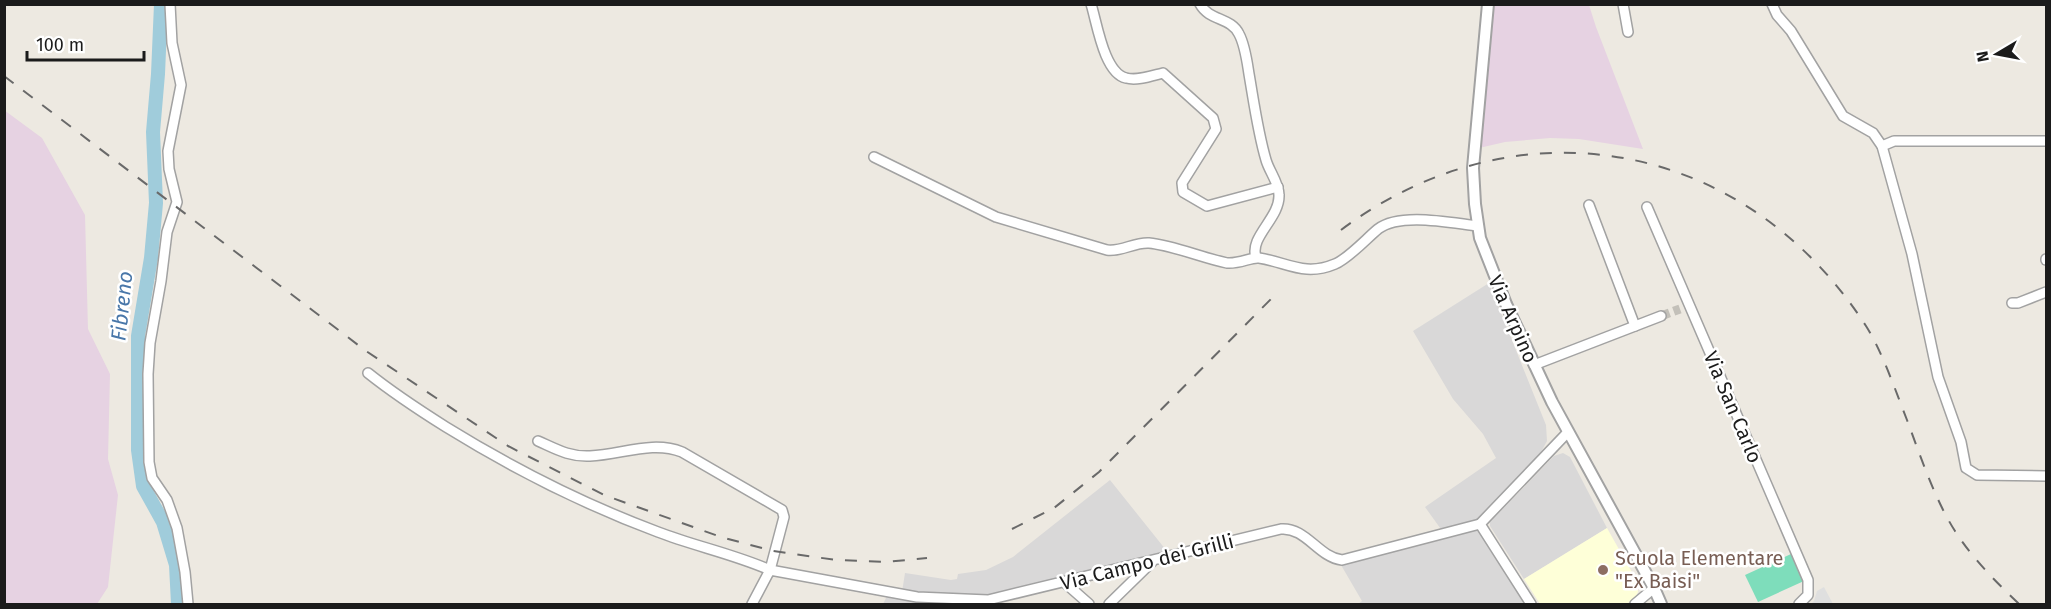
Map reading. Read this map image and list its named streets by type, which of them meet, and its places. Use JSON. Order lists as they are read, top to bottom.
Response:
{
  "streets": {
    "street": ["Via Arpino", "Via San Carlo", "Via Campo dei Grilli"]
  },
  "water": ["Fibreno"],
  "places": ["Scuola Elementare \"Ex Baisi\""],
  "scale_bar": "100 m",
  "north": "left"
}
